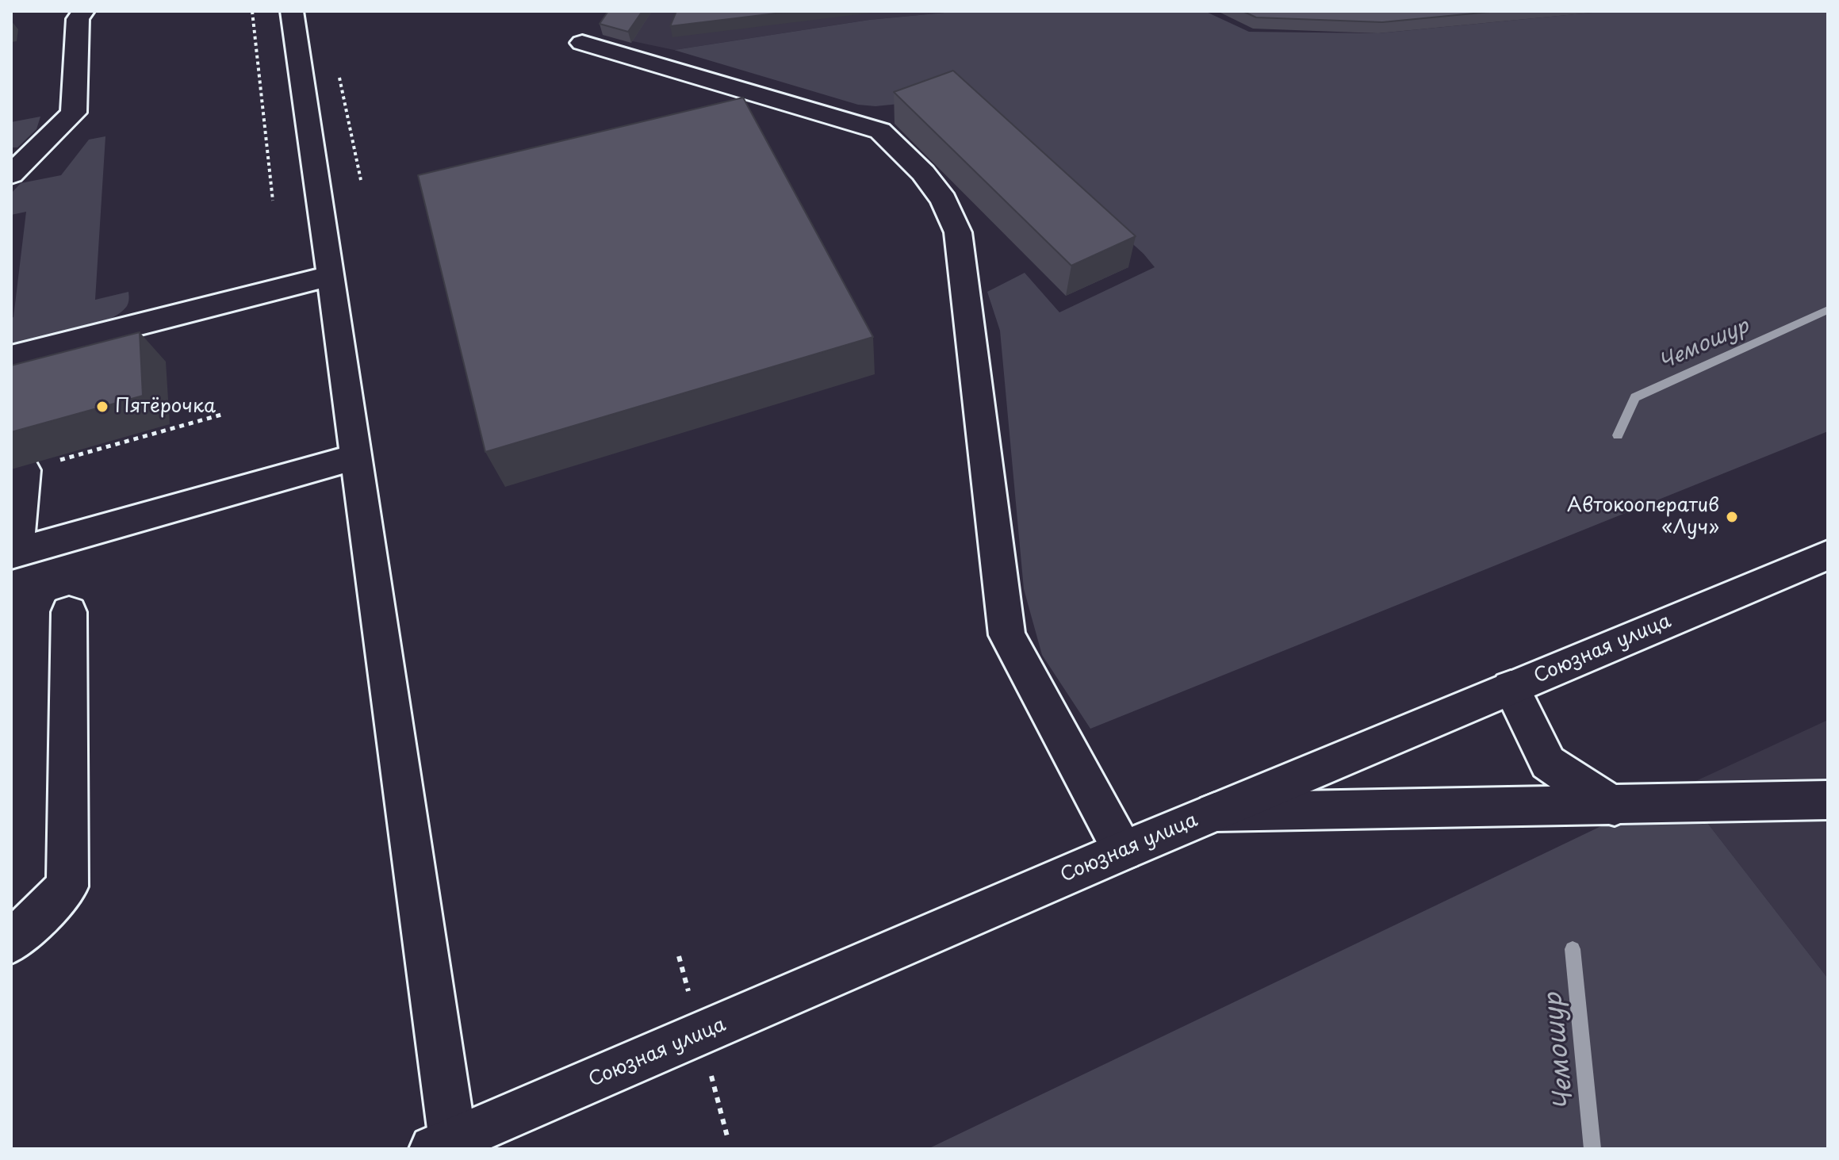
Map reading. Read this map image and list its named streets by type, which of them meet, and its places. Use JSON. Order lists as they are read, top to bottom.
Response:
{
  "streets": {
    "street": ["Союзная улица"]
  },
  "water": ["Чемошур"],
  "places": ["Пятёрочка", "Автокооператив «Луч»"]
}
